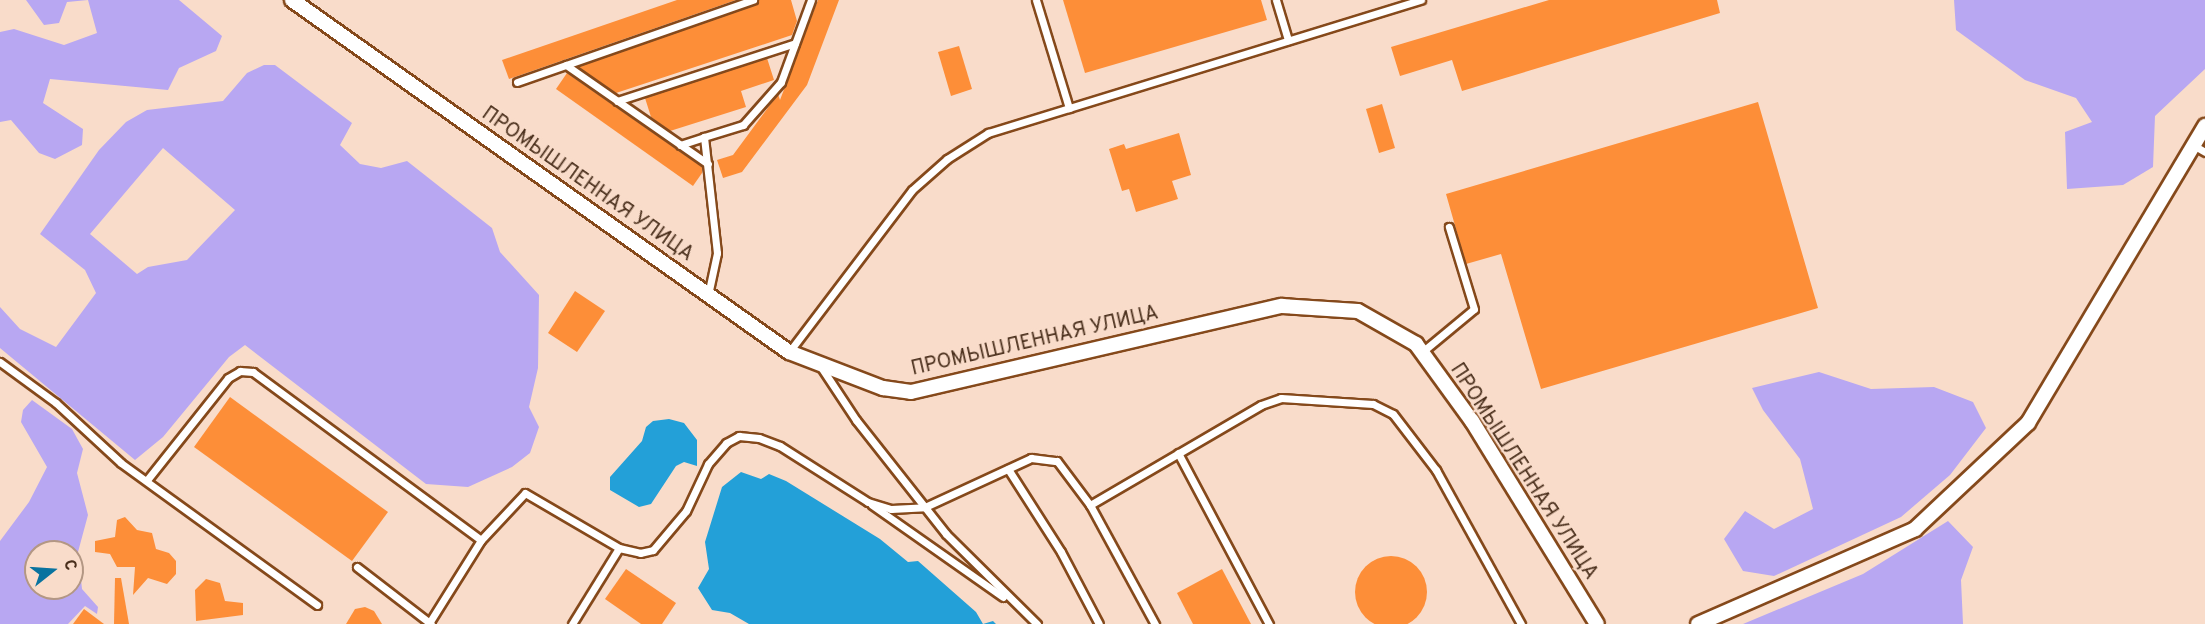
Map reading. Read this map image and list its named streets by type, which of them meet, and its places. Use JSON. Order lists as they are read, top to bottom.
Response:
{
  "streets": {
    "street": ["ПРОМЫШЛЕННАЯ УЛИЦА"]
  },
  "north": "right"
}
